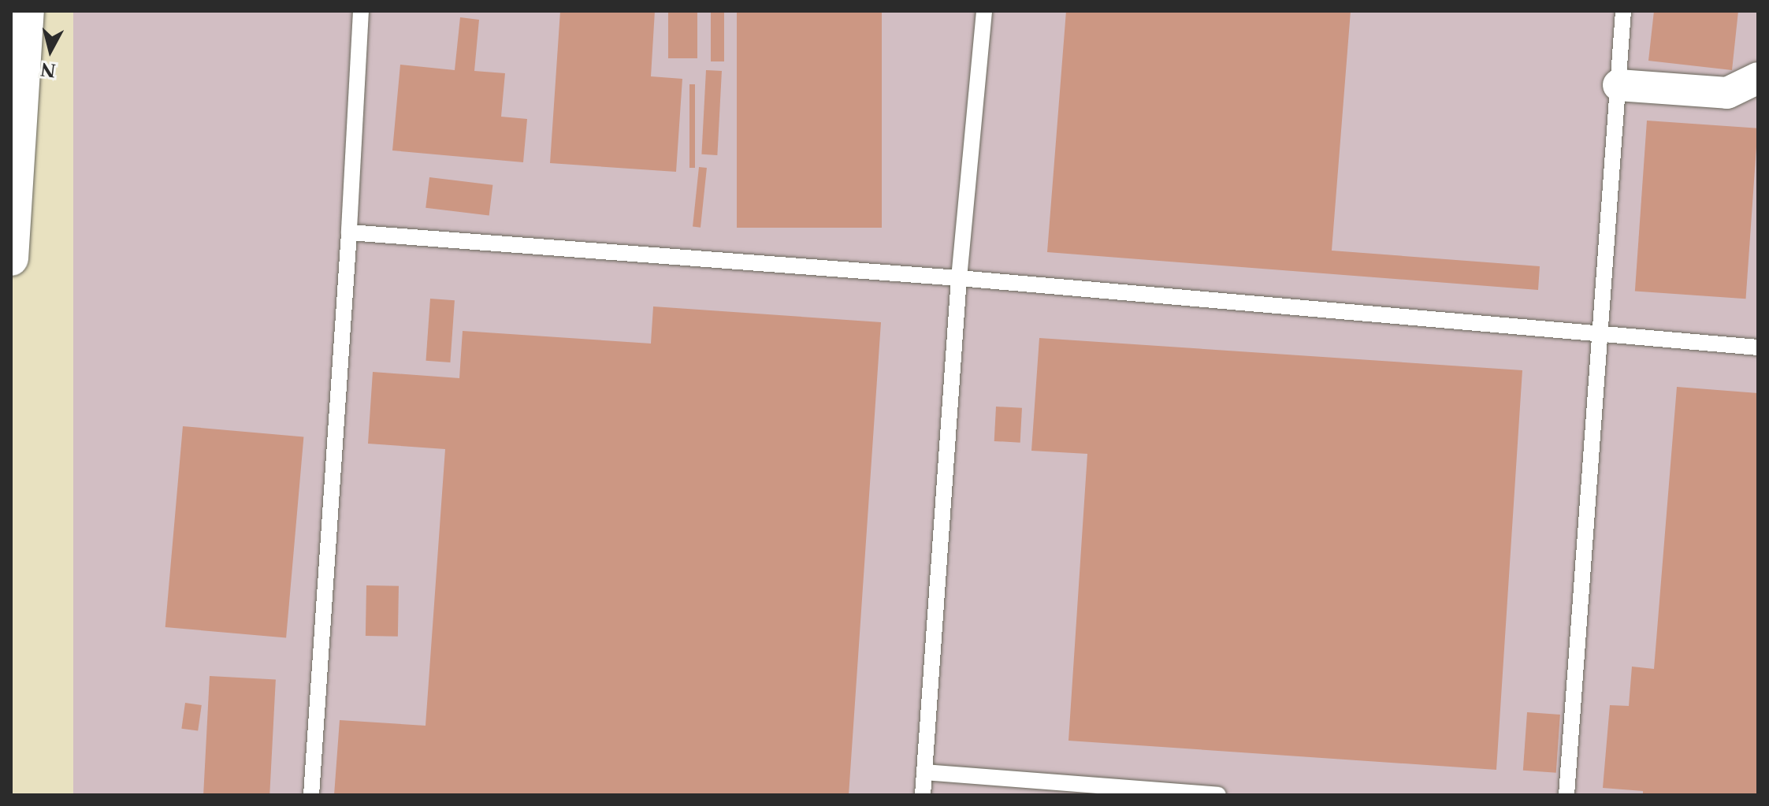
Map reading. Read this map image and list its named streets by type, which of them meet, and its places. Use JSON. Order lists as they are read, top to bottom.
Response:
{
  "north": "bottom"
}
